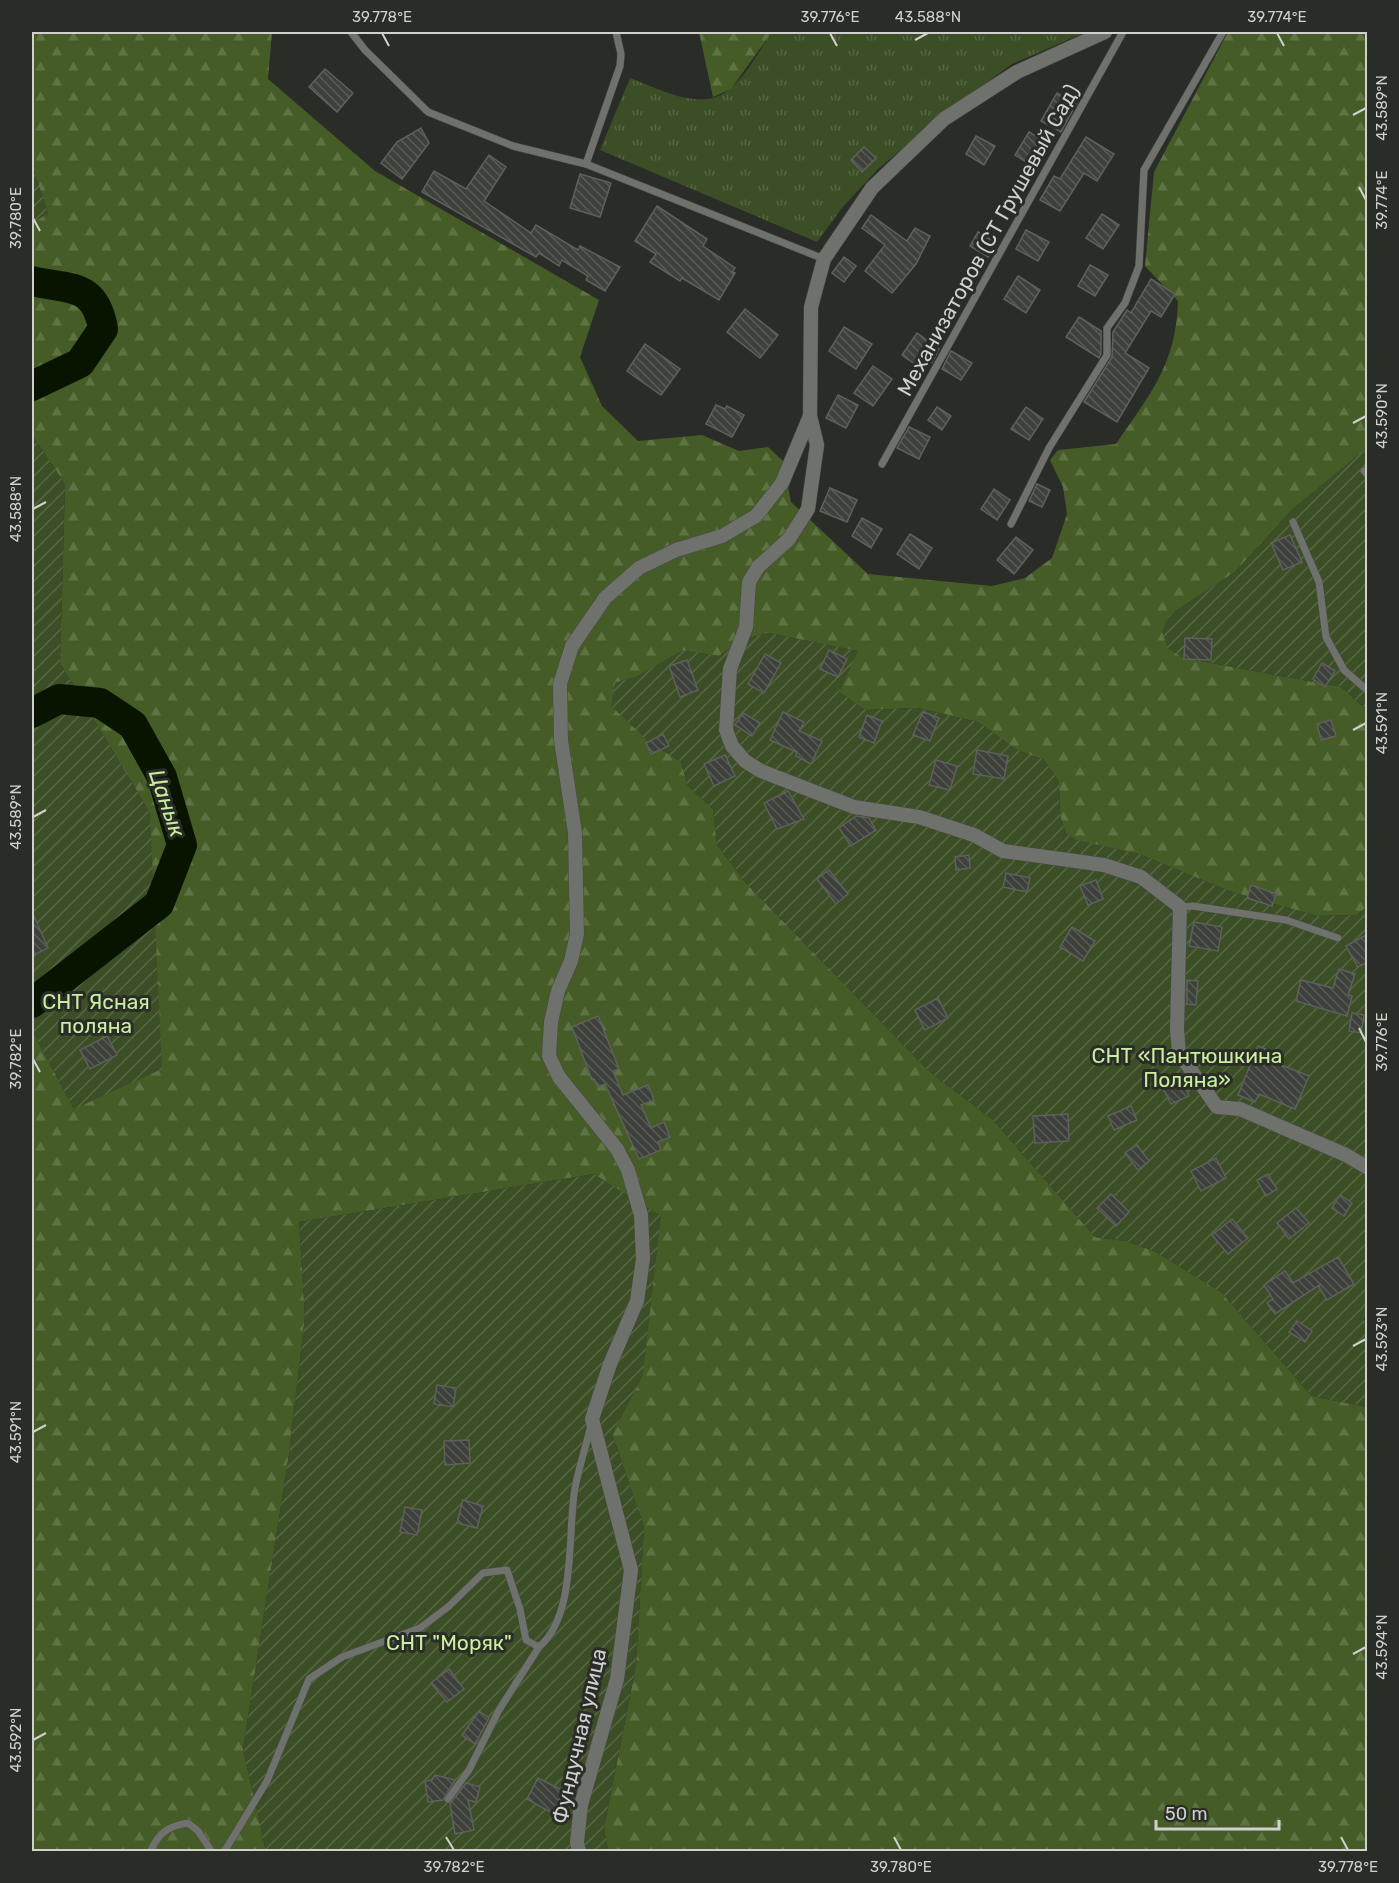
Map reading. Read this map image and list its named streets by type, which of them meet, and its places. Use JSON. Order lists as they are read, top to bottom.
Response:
{
  "streets": {
    "street": ["Фундучная улица"],
    "lane": ["Механизаторов (СТ Грушевый Сад)"]
  },
  "water": ["Цанык"],
  "parks": ["СНТ Ясная поляна", "СНТ «Пантюшкина Поляна»", "СНТ \"Моряк\""],
  "scale_bar": "50 m",
  "coordinates": [
    "39.778°E",
    "39.776°E",
    "43.588°N",
    "39.774°E",
    "43.589°N",
    "39.780°E",
    "43.590°N",
    "43.591°N",
    "39.782°E",
    "43.593°N",
    "43.594°N",
    "43.592°N"
  ]
}
